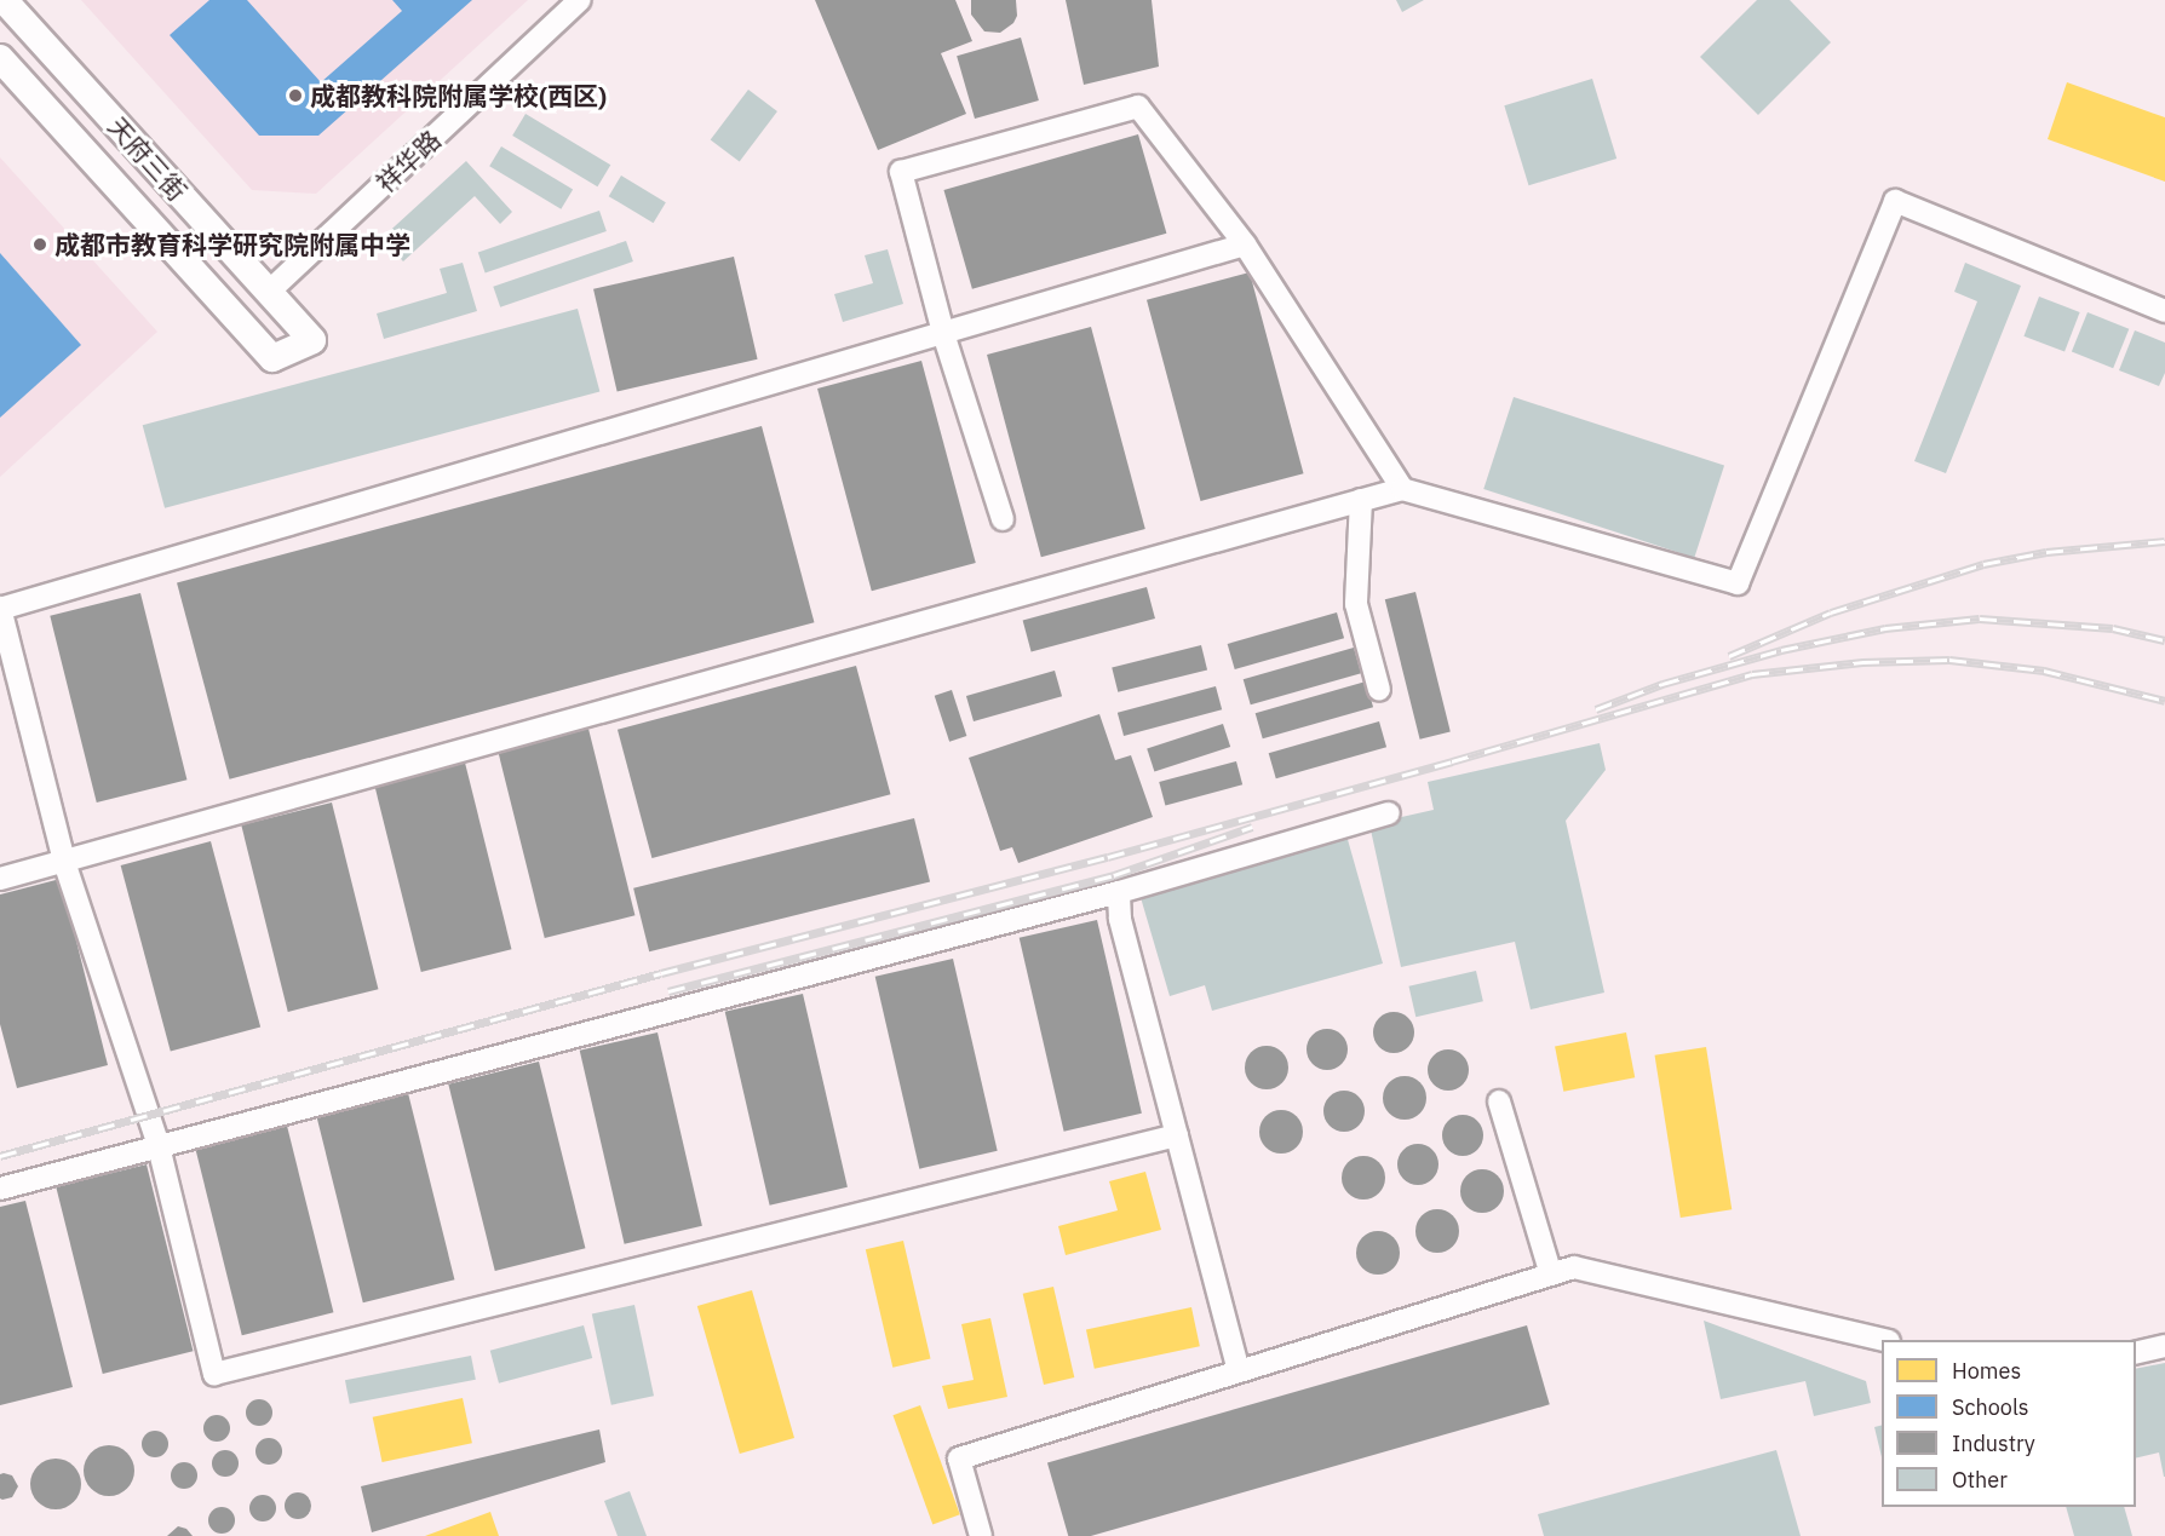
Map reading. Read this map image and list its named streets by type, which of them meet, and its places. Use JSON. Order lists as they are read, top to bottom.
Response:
{
  "streets": {
    "street": ["天府三街", "祥华路"]
  },
  "crossings": [
    ["天府三街", "祥华路"]
  ],
  "places": ["成都教科院附属学校(西区)", "成都市教育科学研究院附属中学"],
  "legend": [
    "Homes",
    "Schools",
    "Industry",
    "Other"
  ]
}
